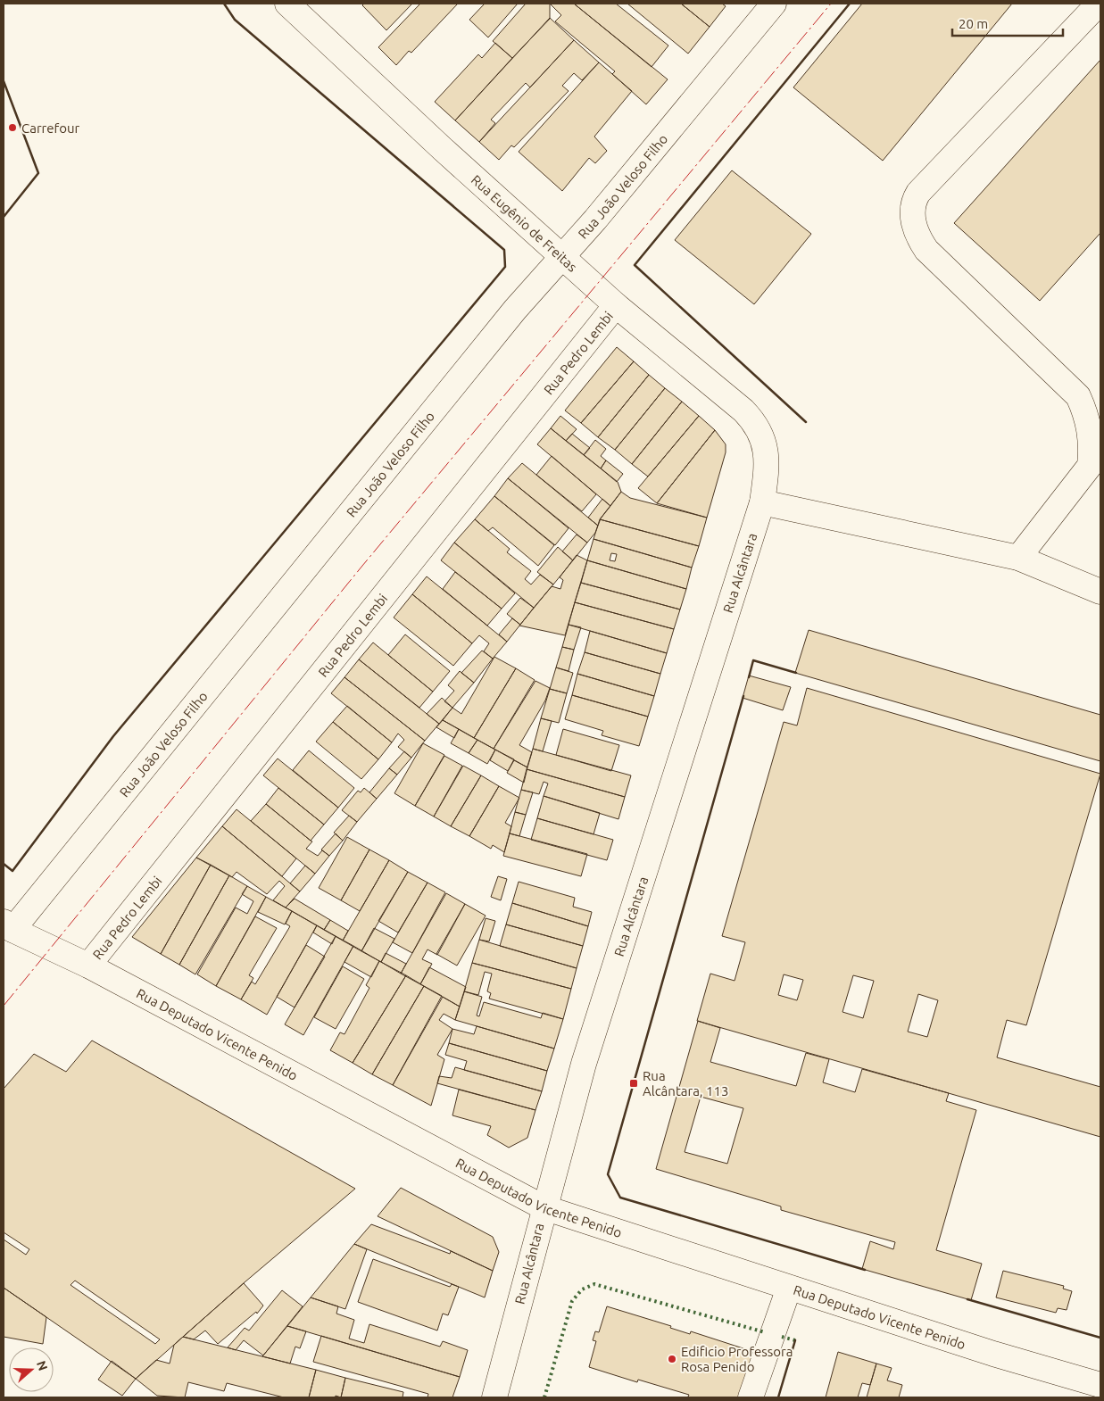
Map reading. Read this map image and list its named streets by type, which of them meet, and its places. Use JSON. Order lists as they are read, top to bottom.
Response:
{
  "streets": {
    "street": [
      "Rua João Veloso Filho",
      "Rua Eugênio de Freitas",
      "Rua Pedro Lembi",
      "Rua Alcântara",
      "Rua Deputado Vicente Penido"
    ]
  },
  "crossings": [
    ["Rua João Veloso Filho", "Rua Eugênio de Freitas"],
    ["Rua João Veloso Filho", "Rua Deputado Vicente Penido"],
    ["Rua Eugênio de Freitas", "Rua Pedro Lembi"],
    ["Rua Eugênio de Freitas", "Rua Alcântara"],
    ["Rua Pedro Lembi", "Rua Deputado Vicente Penido"],
    ["Rua Alcântara", "Rua Deputado Vicente Penido"]
  ],
  "places": {
    "other": ["Carrefour", "Edificio Professora Rosa Penido"],
    "transit": ["Rua Alcântara, 113"]
  },
  "scale_bar": "20 m",
  "north": "right"
}
